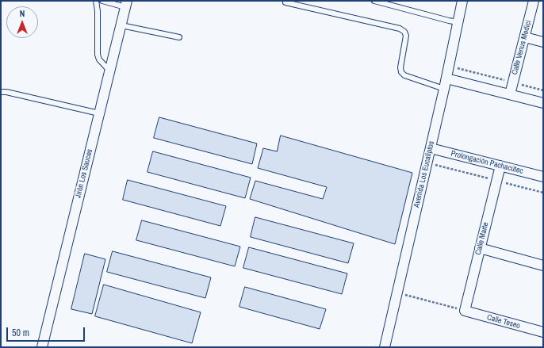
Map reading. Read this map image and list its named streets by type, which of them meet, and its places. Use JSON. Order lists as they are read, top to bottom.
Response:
{
  "streets": {
    "street": [
      "Calle Venus Medici",
      "Prolongación Pachacútec",
      "Jirón Los Sauces",
      "Avenida Los Eucaliptos",
      "Calle Marte",
      "Calle Teseo"
    ]
  },
  "crossings": [
    ["Prolongación Pachacútec", "Avenida Los Eucaliptos"],
    ["Prolongación Pachacútec", "Calle Marte"],
    ["Calle Marte", "Calle Teseo"]
  ],
  "scale_bar": "50 m",
  "north": "top"
}
